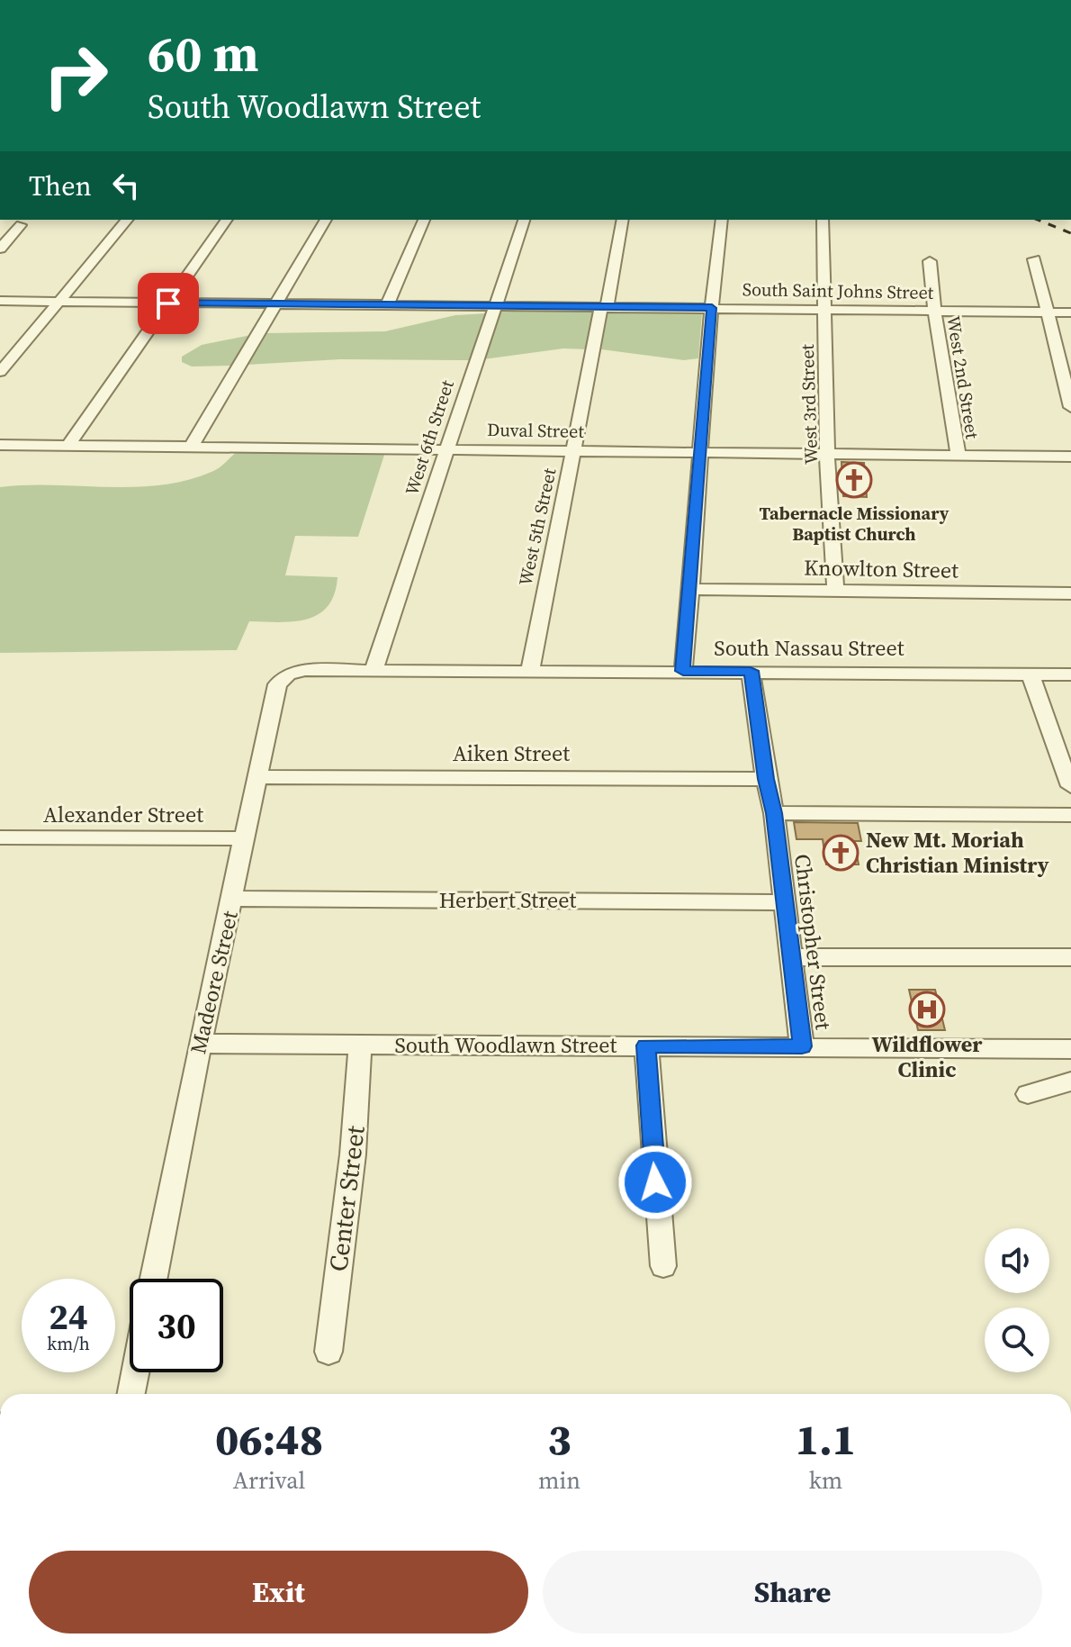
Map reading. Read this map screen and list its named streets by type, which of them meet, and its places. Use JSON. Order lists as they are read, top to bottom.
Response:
{
  "streets": {
    "street": [
      "South Saint Johns Street",
      "West 2nd Street",
      "West 3rd Street",
      "Duval Street",
      "West 6th Street",
      "West 5th Street",
      "Knowlton Street",
      "South Nassau Street",
      "Aiken Street",
      "Alexander Street",
      "Herbert Street",
      "Christopher Street",
      "Madeore Street",
      "South Woodlawn Street",
      "Center Street"
    ]
  },
  "crossings": [
    ["South Saint Johns Street", "West 2nd Street"],
    ["South Saint Johns Street", "West 3rd Street"],
    ["South Saint Johns Street", "West 6th Street"],
    ["South Saint Johns Street", "West 5th Street"],
    ["West 2nd Street", "Duval Street"],
    ["West 3rd Street", "Duval Street"],
    ["West 3rd Street", "Knowlton Street"],
    ["Duval Street", "West 6th Street"],
    ["Duval Street", "West 5th Street"],
    ["West 6th Street", "South Nassau Street"],
    ["West 5th Street", "South Nassau Street"],
    ["South Nassau Street", "Christopher Street"],
    ["South Nassau Street", "Madeore Street"],
    ["Aiken Street", "Christopher Street"],
    ["Aiken Street", "Madeore Street"],
    ["Alexander Street", "Madeore Street"],
    ["Herbert Street", "Christopher Street"],
    ["Herbert Street", "Madeore Street"],
    ["Christopher Street", "South Woodlawn Street"],
    ["Madeore Street", "South Woodlawn Street"],
    ["South Woodlawn Street", "Center Street"]
  ],
  "places": {
    "church": ["Tabernacle Missionary Baptist Church", "New Mt. Moriah Christian Ministry"],
    "hospital": ["Wildflower Clinic"]
  },
  "page": {
    "turn": ["60 m", "South Woodlawn Street"],
    "then": "Then",
    "speed": "24 km/h",
    "limit": "30",
    "eta": [
      "06:48",
      "Arrival",
      "3",
      "min",
      "1.1",
      "km"
    ],
    "buttons": ["Exit", "Share"]
  }
}
